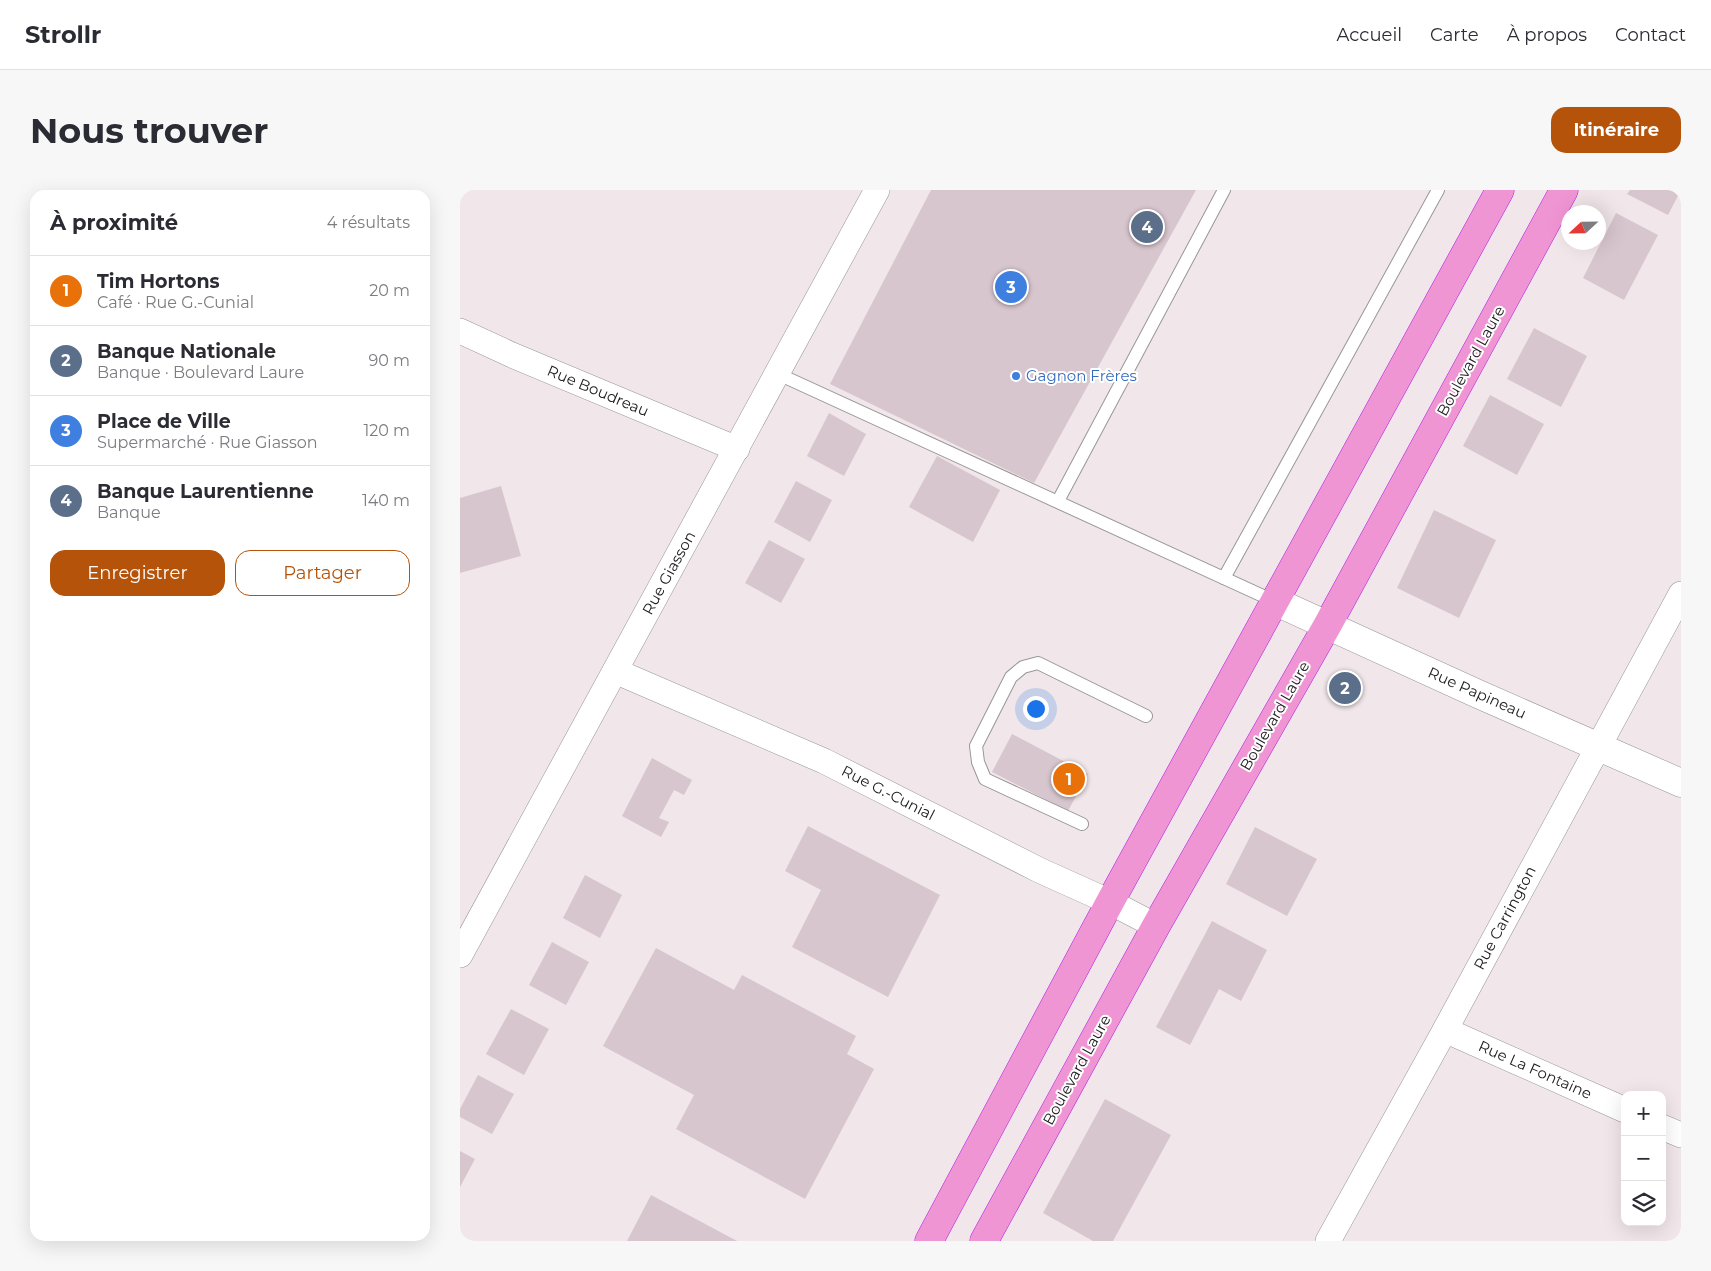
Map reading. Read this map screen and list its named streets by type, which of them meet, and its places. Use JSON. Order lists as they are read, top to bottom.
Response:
{
  "streets": {
    "highway": ["Boulevard Laure"],
    "street": [
      "Rue Boudreau",
      "Rue Giasson",
      "Rue Papineau",
      "Rue G.-Cunial",
      "Rue Carrington",
      "Rue La Fontaine"
    ]
  },
  "crossings": [
    ["Boulevard Laure", "Rue Papineau"],
    ["Boulevard Laure", "Rue G.-Cunial"],
    ["Rue Boudreau", "Rue Giasson"],
    ["Rue Giasson", "Rue G.-Cunial"],
    ["Rue Papineau", "Rue Carrington"],
    ["Rue Carrington", "Rue La Fontaine"]
  ],
  "places": ["Gagnon Frères"],
  "north": "left",
  "page": {
    "header": "Strollr",
    "nav": [
      "Accueil",
      "Carte",
      "À propos",
      "Contact"
    ],
    "buttons": [
      "Itinéraire",
      ["Enregistrer", "Partager"]
    ],
    "title": "Nous trouver",
    "heading": ["À proximité", "4 résultats"],
    "pins": [
      "4",
      "3",
      "2",
      "1"
    ],
    "list": [
      {
        "mark": "1",
        "name": "Tim Hortons",
        "note": "Café · Rue G.-Cunial",
        "value": "20 m"
      },
      {
        "mark": "2",
        "name": "Banque Nationale",
        "note": "Banque · Boulevard Laure",
        "value": "90 m"
      },
      {
        "mark": "3",
        "name": "Place de Ville",
        "note": "Supermarché · Rue Giasson",
        "value": "120 m"
      },
      {
        "mark": "4",
        "name": "Banque Laurentienne",
        "note": "Banque",
        "value": "140 m"
      }
    ],
    "map_buttons": ["+", "−"]
  }
}
